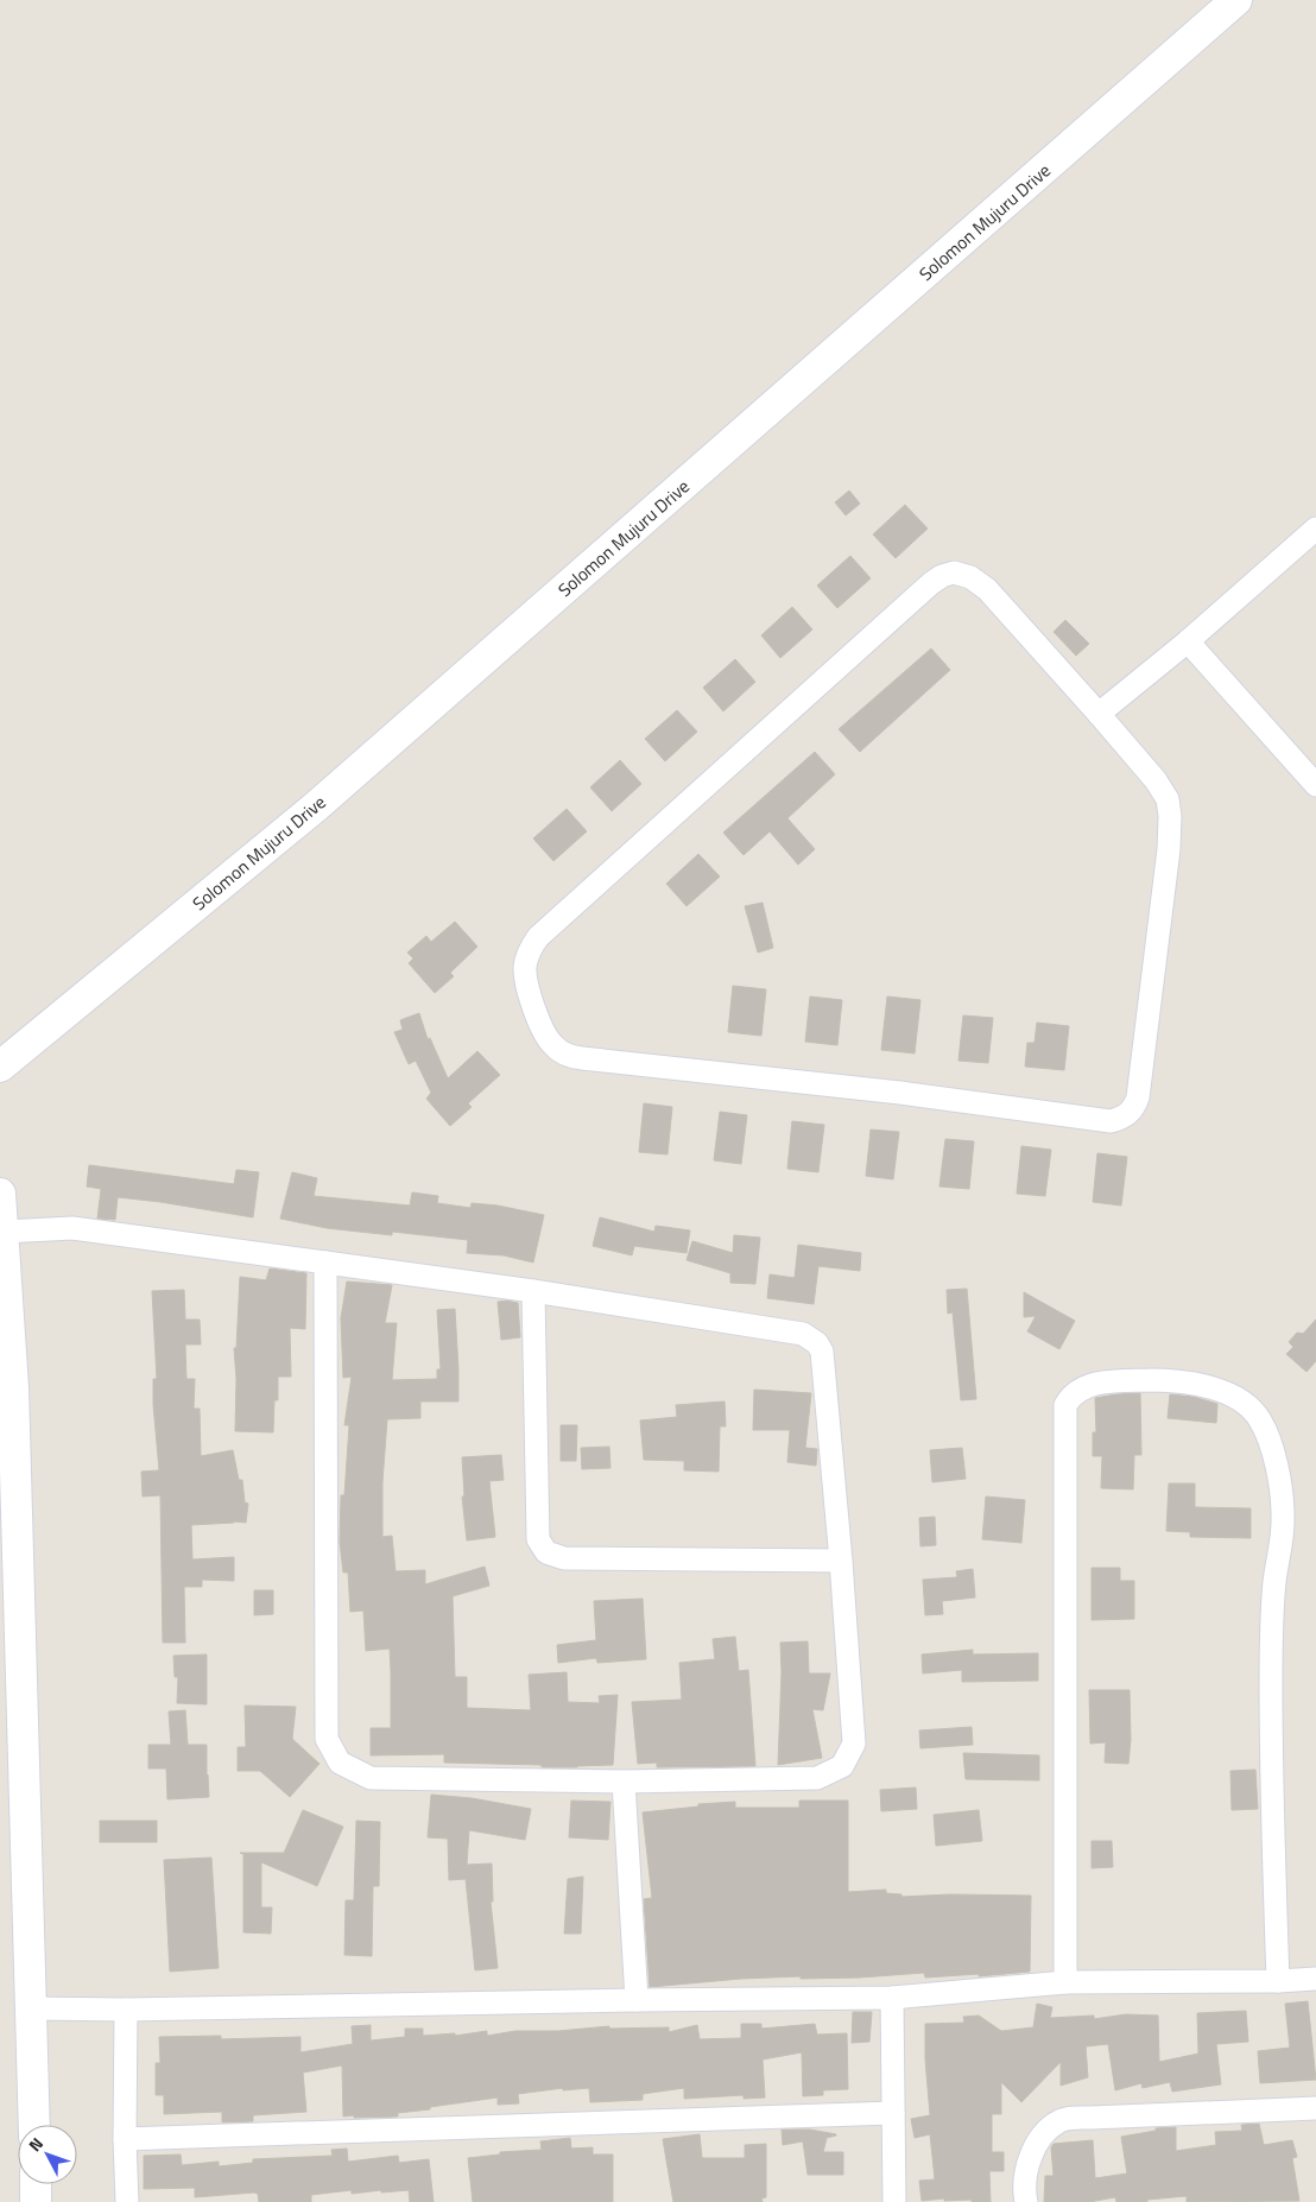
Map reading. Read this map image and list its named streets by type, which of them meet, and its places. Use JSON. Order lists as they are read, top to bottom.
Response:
{
  "streets": {
    "street": ["Solomon Mujuru Drive"]
  },
  "north": "top left"
}
